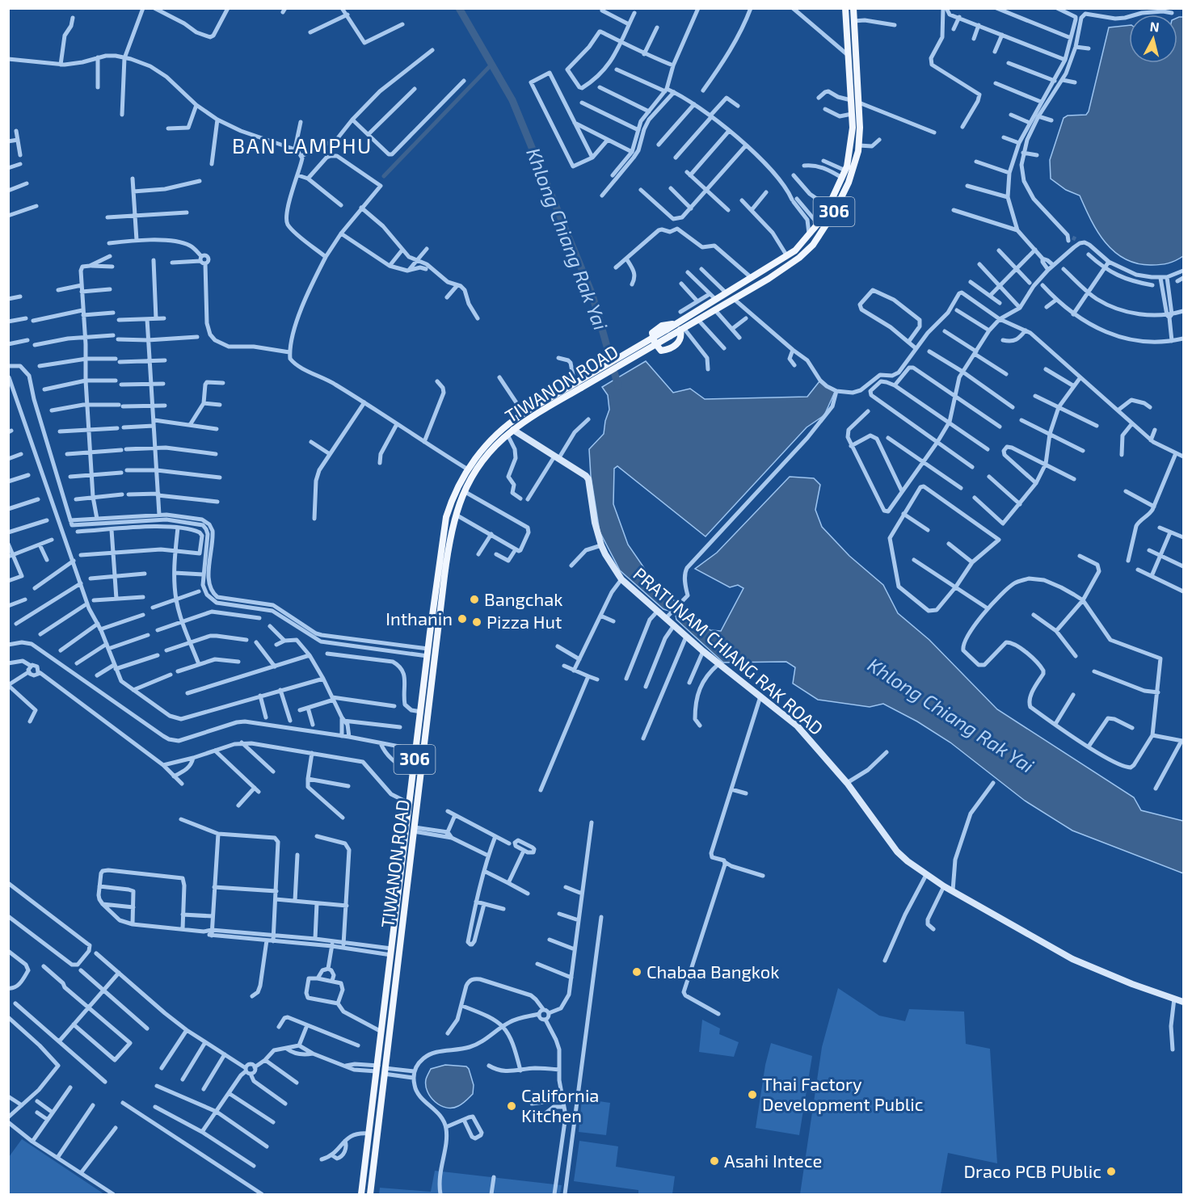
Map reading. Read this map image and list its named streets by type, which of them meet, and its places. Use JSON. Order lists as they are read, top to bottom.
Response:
{
  "streets": {
    "main road": ["306", "TIWANON ROAD"],
    "street": ["PRATUNAM CHIANG RAK ROAD"]
  },
  "crossings": [
    ["TIWANON ROAD", "PRATUNAM CHIANG RAK ROAD"]
  ],
  "districts": ["BAN LAMPHU"],
  "water": ["Khlong Chiang Rak Yai"],
  "places": [
    "Bangchak",
    "Inthanin",
    "Pizza Hut",
    "Chabaa Bangkok",
    "Thai Factory Development Public",
    "California Kitchen",
    "Asahi Intece",
    "Draco PCB PUblic"
  ],
  "north": "top"
}
